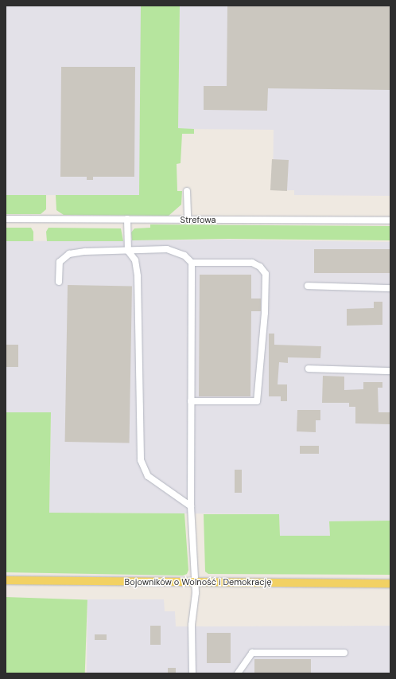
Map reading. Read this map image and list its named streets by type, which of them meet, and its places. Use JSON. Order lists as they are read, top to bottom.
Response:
{
  "streets": {
    "main road": ["Bojowników o Wolność i Demokrację"],
    "street": ["Strefowa"]
  }
}
